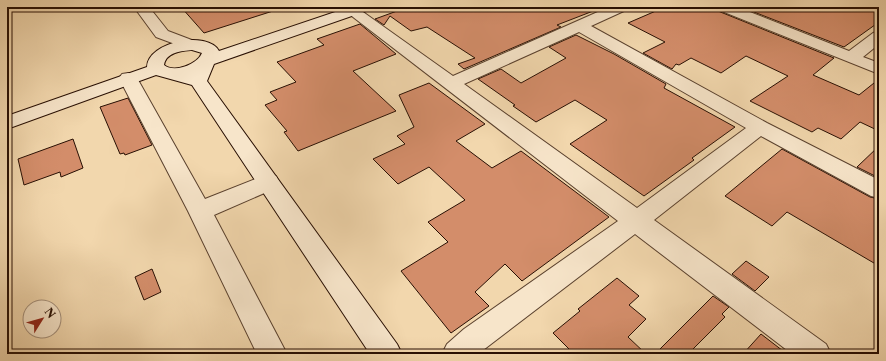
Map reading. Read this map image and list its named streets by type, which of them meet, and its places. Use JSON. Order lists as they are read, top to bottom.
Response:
{
  "north": "top right"
}
